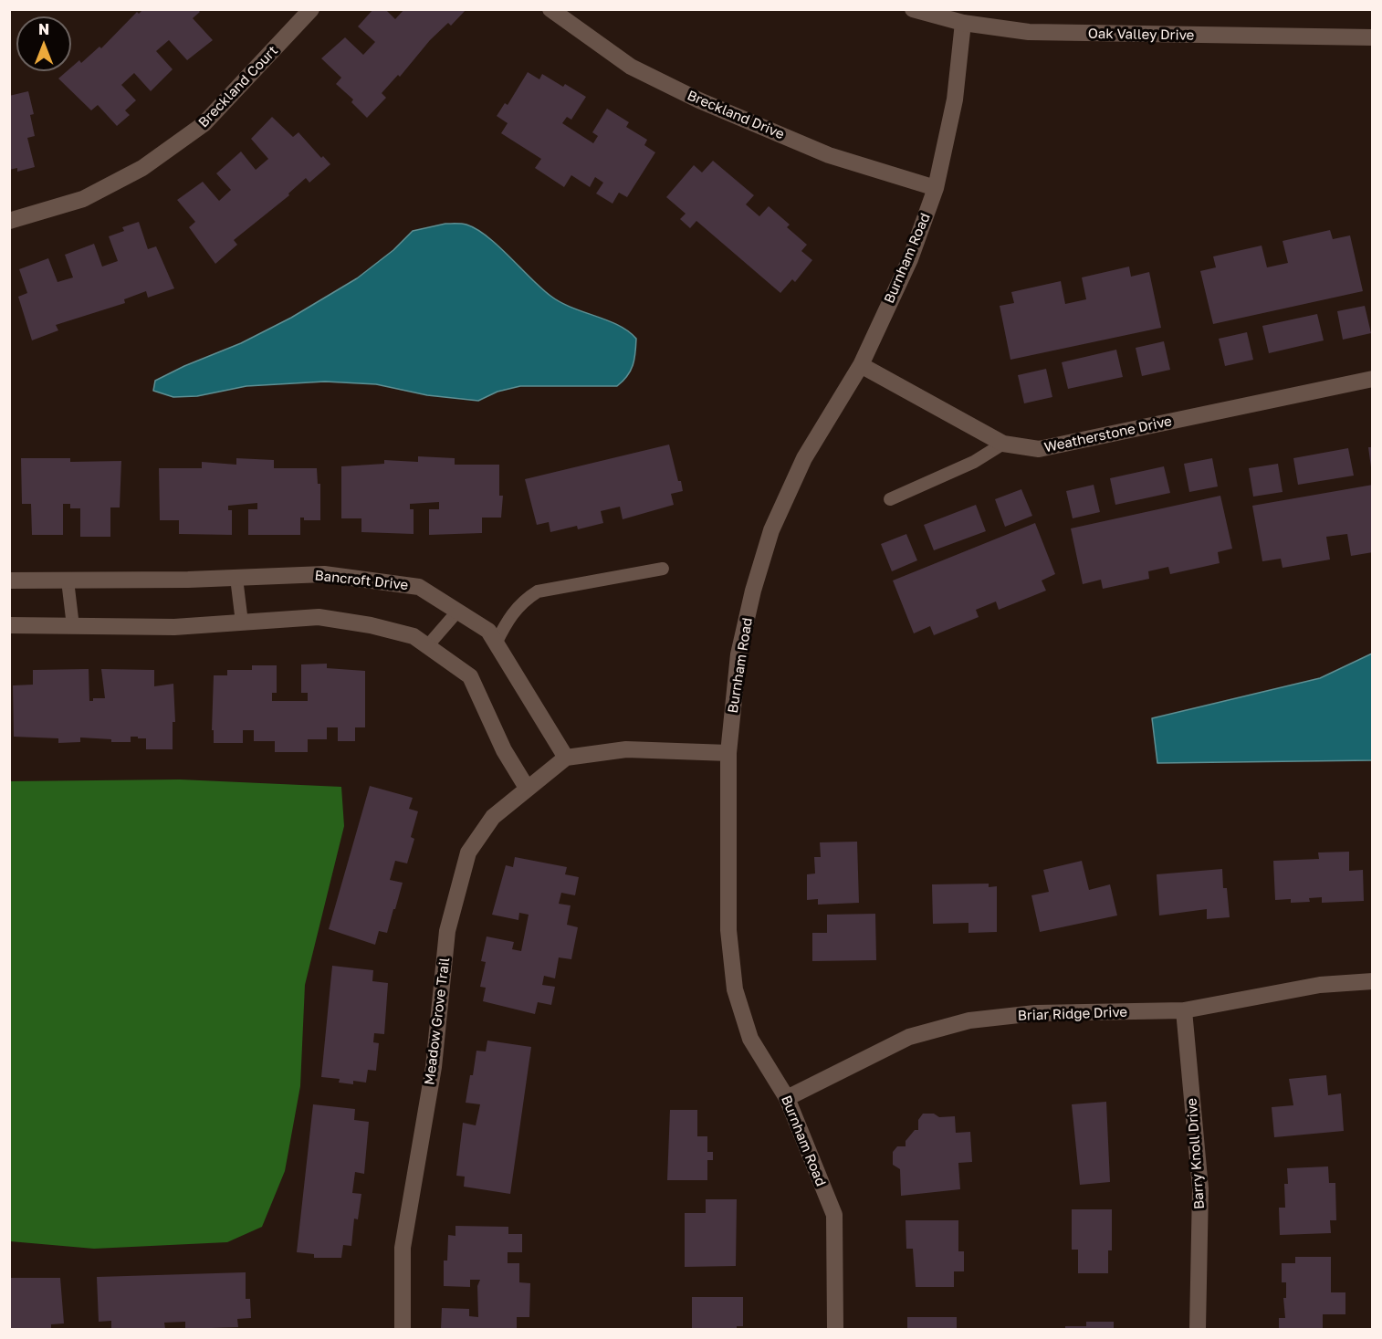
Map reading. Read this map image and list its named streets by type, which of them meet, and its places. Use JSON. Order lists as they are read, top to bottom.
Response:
{
  "streets": {
    "street": [
      "Oak Valley Drive",
      "Breckland Court",
      "Breckland Drive",
      "Burnham Road",
      "Weatherstone Drive",
      "Bancroft Drive",
      "Briar Ridge Drive",
      "Meadow Grove Trail",
      "Barry Knoll Drive"
    ]
  },
  "crossings": [
    ["Oak Valley Drive", "Burnham Road"],
    ["Breckland Drive", "Burnham Road"],
    ["Burnham Road", "Weatherstone Drive"],
    ["Burnham Road", "Briar Ridge Drive"],
    ["Bancroft Drive", "Meadow Grove Trail"],
    ["Briar Ridge Drive", "Barry Knoll Drive"]
  ],
  "north": "top"
}
